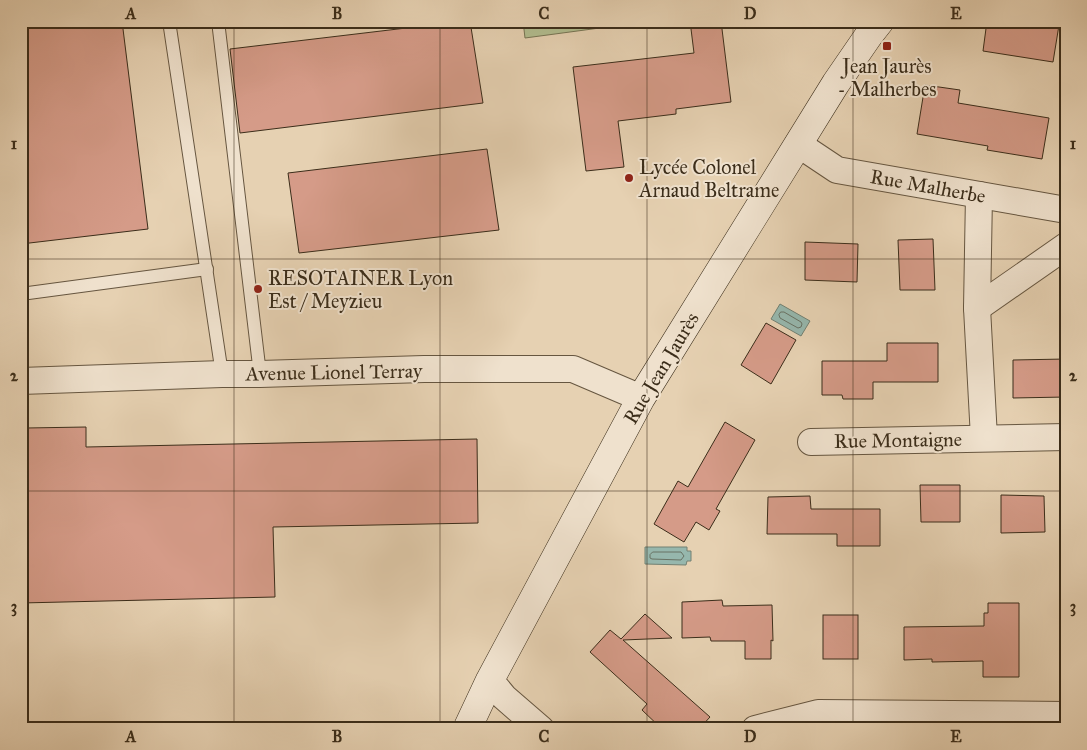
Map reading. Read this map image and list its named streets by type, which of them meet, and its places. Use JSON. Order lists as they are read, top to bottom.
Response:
{
  "streets": {
    "main road": ["Rue Jean Jaurès"],
    "street": ["Rue Malherbe", "Avenue Lionel Terray", "Rue Montaigne"]
  },
  "crossings": [
    ["Rue Malherbe", "Rue Jean Jaurès"],
    ["Rue Malherbe", "Rue Montaigne"],
    ["Rue Jean Jaurès", "Avenue Lionel Terray"]
  ],
  "places": {
    "transit": ["Jean Jaurès - Malherbes"],
    "other": ["Lycée Colonel Arnaud Beltrame", "RESOTAINER Lyon Est / Meyzieu"]
  },
  "grid": {
    "columns": [
      "A",
      "B",
      "C",
      "D",
      "E"
    ],
    "rows": ["1", "2", "3"]
  }
}
